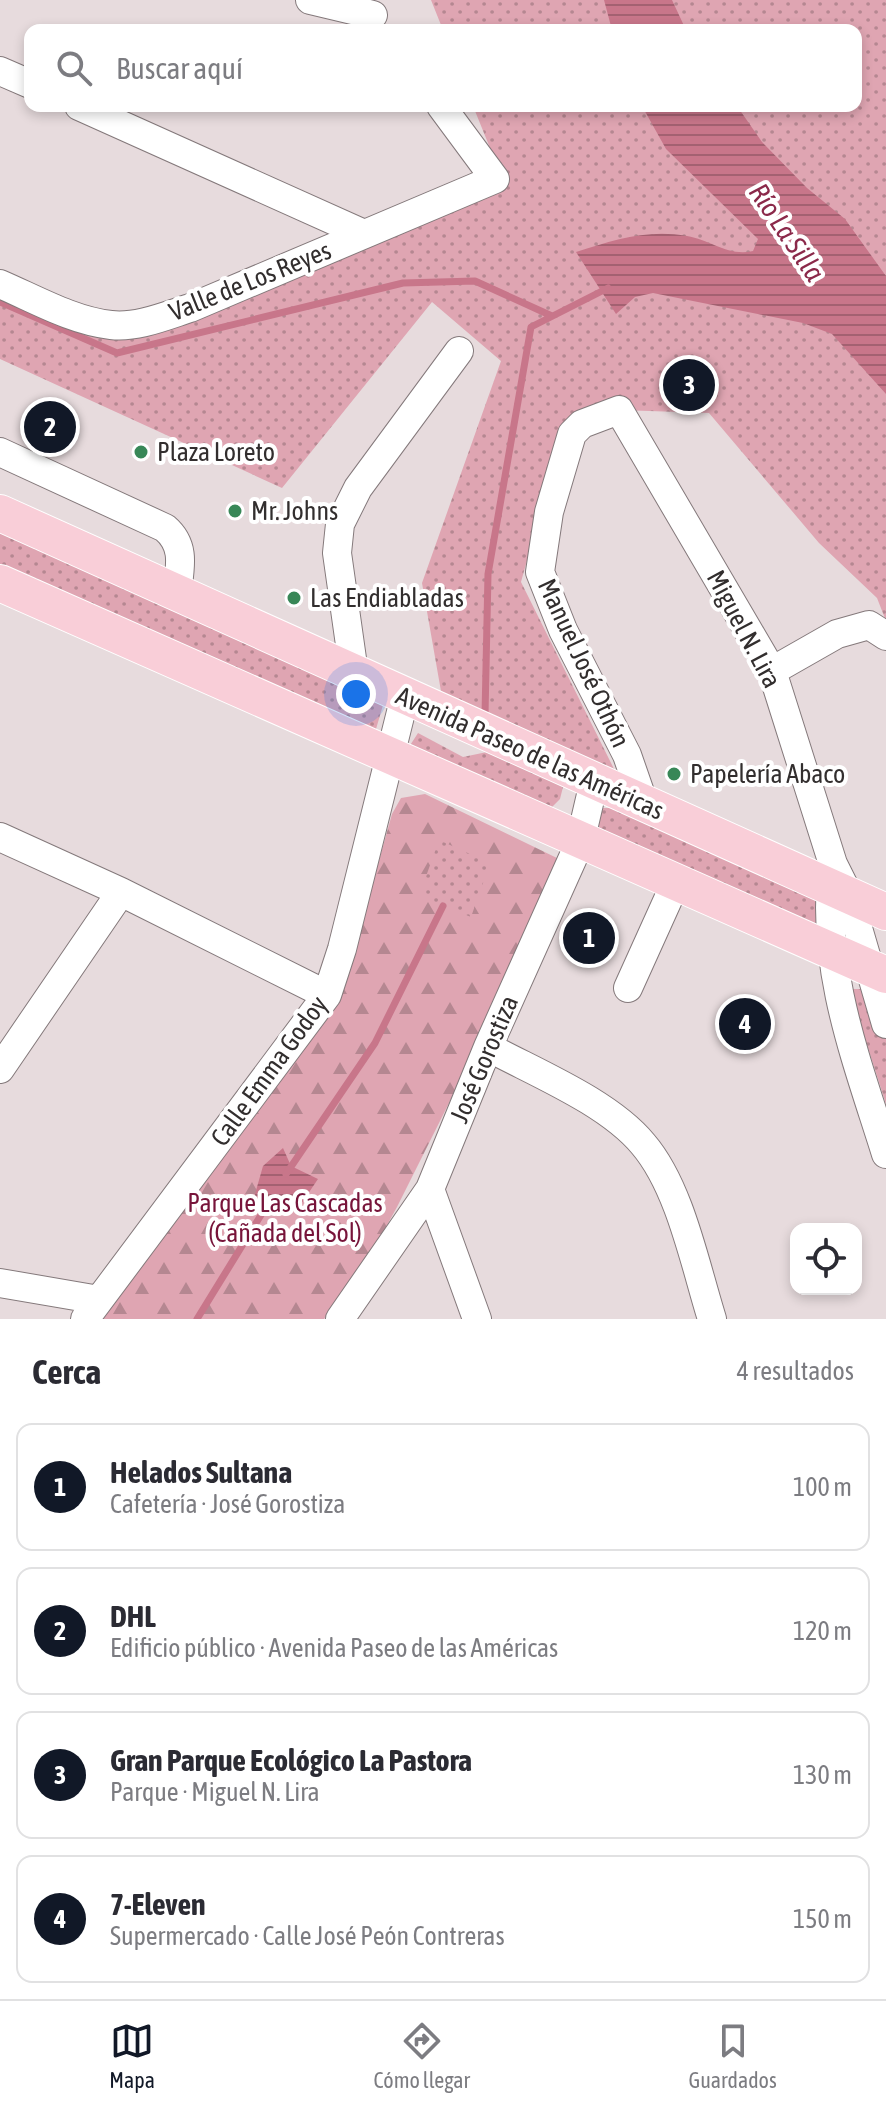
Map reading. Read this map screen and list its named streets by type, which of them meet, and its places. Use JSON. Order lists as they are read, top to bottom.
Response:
{
  "streets": {
    "main road": ["Avenida Paseo de las Américas"],
    "street": [
      "Valle de Los Reyes",
      "Miguel N. Lira",
      "Manuel José Othón",
      "José Gorostiza",
      "Calle Emma Godoy"
    ]
  },
  "crossings": [
    ["Miguel N. Lira", "Manuel José Othón"],
    ["Miguel N. Lira", "Avenida Paseo de las Américas"],
    ["Manuel José Othón", "Avenida Paseo de las Américas"],
    ["Avenida Paseo de las Américas", "José Gorostiza"],
    ["Avenida Paseo de las Américas", "Calle Emma Godoy"]
  ],
  "water": ["Río La Silla"],
  "parks": ["Parque Las Cascadas (Cañada del Sol)"],
  "places": [
    "Plaza Loreto",
    "Mr. Johns",
    "Las Endiabladas",
    "Papelería Abaco"
  ],
  "page": {
    "search": "Buscar aquí",
    "pins": [
      "3",
      "2",
      "1",
      "4"
    ],
    "heading": ["Cerca", "4 resultados"],
    "list": [
      {
        "mark": "1",
        "name": "Helados Sultana",
        "note": "Cafetería · José Gorostiza",
        "value": "100 m"
      },
      {
        "mark": "2",
        "name": "DHL",
        "note": "Edificio público · Avenida Paseo de las Américas",
        "value": "120 m"
      },
      {
        "mark": "3",
        "name": "Gran Parque Ecológico La Pastora",
        "note": "Parque · Miguel N. Lira",
        "value": "130 m"
      },
      {
        "mark": "4",
        "name": "7-Eleven",
        "note": "Supermercado · Calle José Peón Contreras",
        "value": "150 m"
      }
    ],
    "nav": ["Mapa", "Cómo llegar", "Guardados"]
  }
}
